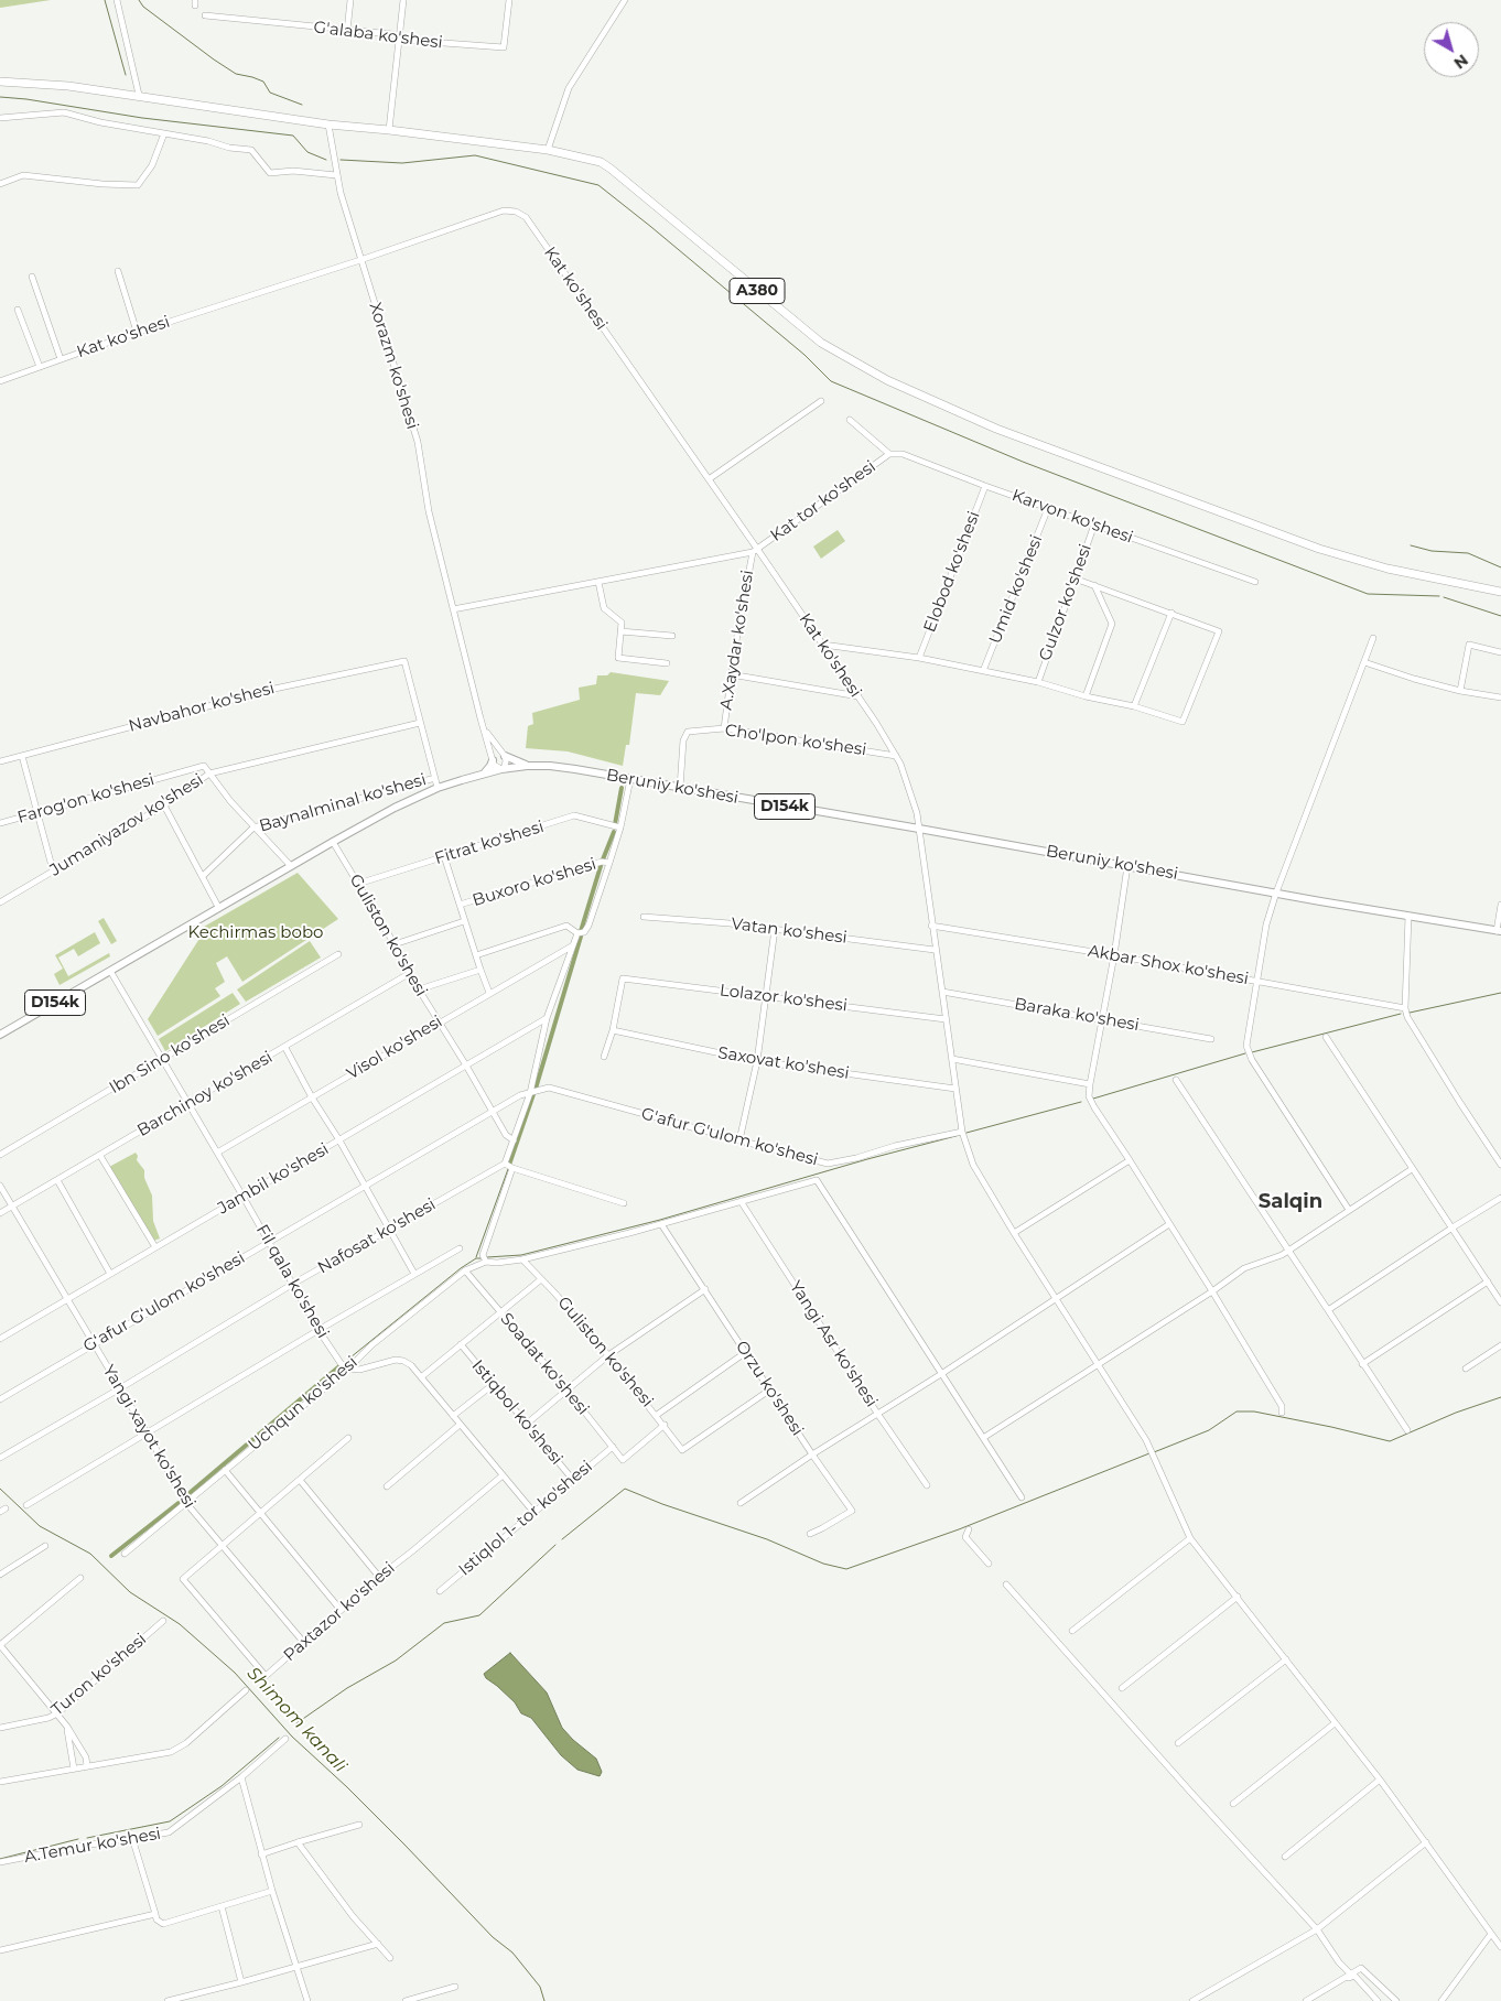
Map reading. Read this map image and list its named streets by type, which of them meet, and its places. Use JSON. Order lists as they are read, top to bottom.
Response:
{
  "streets": {
    "highway": ["A380"],
    "main road": ["Beruniy ko'shesi", "D154k"],
    "street": [
      "G'alaba ko'shesi",
      "Kat ko'shesi",
      "Xorazm ko'shesi",
      "Kat tor ko'shesi",
      "Karvon ko'shesi",
      "Elobod ko'shesi",
      "Umid ko'shesi",
      "Gulzor ko'shesi",
      "A.Xaydar ko'shesi",
      "Navbahor ko'shesi",
      "Cho'lpon ko'shesi",
      "Farog'on ko'shesi",
      "Baynalminal ko'shesi",
      "Jumaniyazov ko'shesi",
      "Fitrat ko'shesi",
      "Buxoro ko'shesi",
      "Vatan ko'shesi",
      "Guliston ko'shesi",
      "Akbar Shox ko'shesi",
      "Lolazor ko'shesi",
      "Baraka ko'shesi",
      "Visol ko'shesi",
      "Ibn Sino ko'shesi",
      "Saxovat ko'shesi",
      "Barchinoy ko'shesi",
      "G'afur G'ulom ko'shesi",
      "Jambil ko'shesi",
      "Nafosat ko'shesi",
      "Fil qala ko'shesi",
      "Gʻafur Gʻulom ko'shesi",
      "Yangi Asr ko'shesi",
      "Soadat ko'shesi",
      "Orzu ko'shesi",
      "Uchqun ko'shesi",
      "Istiqbol ko'shesi",
      "Yangi xayot ko'shesi",
      "Istiqlol 1- tor ko'shesi",
      "Paxtazor ko'shesi",
      "Turon ko'shesi",
      "A.Temur ko'shesi"
    ]
  },
  "crossings": [
    ["Kat ko'shesi", "Xorazm ko'shesi"],
    ["Kat ko'shesi", "Kat tor ko'shesi"],
    ["Kat ko'shesi", "A.Xaydar ko'shesi"],
    ["Kat ko'shesi", "Cho'lpon ko'shesi"],
    ["Kat ko'shesi", "Beruniy ko'shesi"],
    ["Kat ko'shesi", "Vatan ko'shesi"],
    ["Kat ko'shesi", "Akbar Shox ko'shesi"],
    ["Kat ko'shesi", "Lolazor ko'shesi"],
    ["Kat ko'shesi", "Baraka ko'shesi"],
    ["Kat ko'shesi", "Saxovat ko'shesi"],
    ["Kat ko'shesi", "G'afur G'ulom ko'shesi"],
    ["A380", "Xorazm ko'shesi"],
    ["Kat tor ko'shesi", "Karvon ko'shesi"],
    ["Kat tor ko'shesi", "A.Xaydar ko'shesi"],
    ["Karvon ko'shesi", "Elobod ko'shesi"],
    ["Karvon ko'shesi", "Umid ko'shesi"],
    ["Karvon ko'shesi", "Gulzor ko'shesi"],
    ["A.Xaydar ko'shesi", "Cho'lpon ko'shesi"],
    ["Navbahor ko'shesi", "Jumaniyazov ko'shesi"],
    ["Cho'lpon ko'shesi", "Beruniy ko'shesi"],
    ["Beruniy ko'shesi", "Guliston ko'shesi"],
    ["Beruniy ko'shesi", "Fil qala ko'shesi"],
    ["Farog'on ko'shesi", "Jumaniyazov ko'shesi"],
    ["Fitrat ko'shesi", "Guliston ko'shesi"],
    ["Guliston ko'shesi", "Visol ko'shesi"],
    ["Guliston ko'shesi", "Barchinoy ko'shesi"],
    ["Guliston ko'shesi", "Jambil ko'shesi"],
    ["Guliston ko'shesi", "Gʻafur Gʻulom ko'shesi"],
    ["Guliston ko'shesi", "Soadat ko'shesi"],
    ["Guliston ko'shesi", "Orzu ko'shesi"],
    ["Lolazor ko'shesi", "Saxovat ko'shesi"],
    ["Visol ko'shesi", "Fil qala ko'shesi"],
    ["Ibn Sino ko'shesi", "Fil qala ko'shesi"],
    ["Barchinoy ko'shesi", "Fil qala ko'shesi"],
    ["Barchinoy ko'shesi", "Yangi xayot ko'shesi"],
    ["G'afur G'ulom ko'shesi", "Gʻafur Gʻulom ko'shesi"],
    ["Jambil ko'shesi", "Fil qala ko'shesi"],
    ["Jambil ko'shesi", "Yangi xayot ko'shesi"],
    ["Nafosat ko'shesi", "Fil qala ko'shesi"],
    ["Nafosat ko'shesi", "Yangi xayot ko'shesi"],
    ["Fil qala ko'shesi", "Gʻafur Gʻulom ko'shesi"],
    ["Fil qala ko'shesi", "Uchqun ko'shesi"],
    ["Gʻafur Gʻulom ko'shesi", "Yangi xayot ko'shesi"],
    ["Soadat ko'shesi", "Uchqun ko'shesi"],
    ["Soadat ko'shesi", "Istiqlol 1- tor ko'shesi"],
    ["Uchqun ko'shesi", "Yangi xayot ko'shesi"],
    ["Istiqbol ko'shesi", "Istiqlol 1- tor ko'shesi"],
    ["Yangi xayot ko'shesi", "Paxtazor ko'shesi"]
  ],
  "districts": ["Salqin"],
  "water": ["Shimom kanali"],
  "parks": ["Kechirmas bobo"],
  "north": "bottom right"
}
